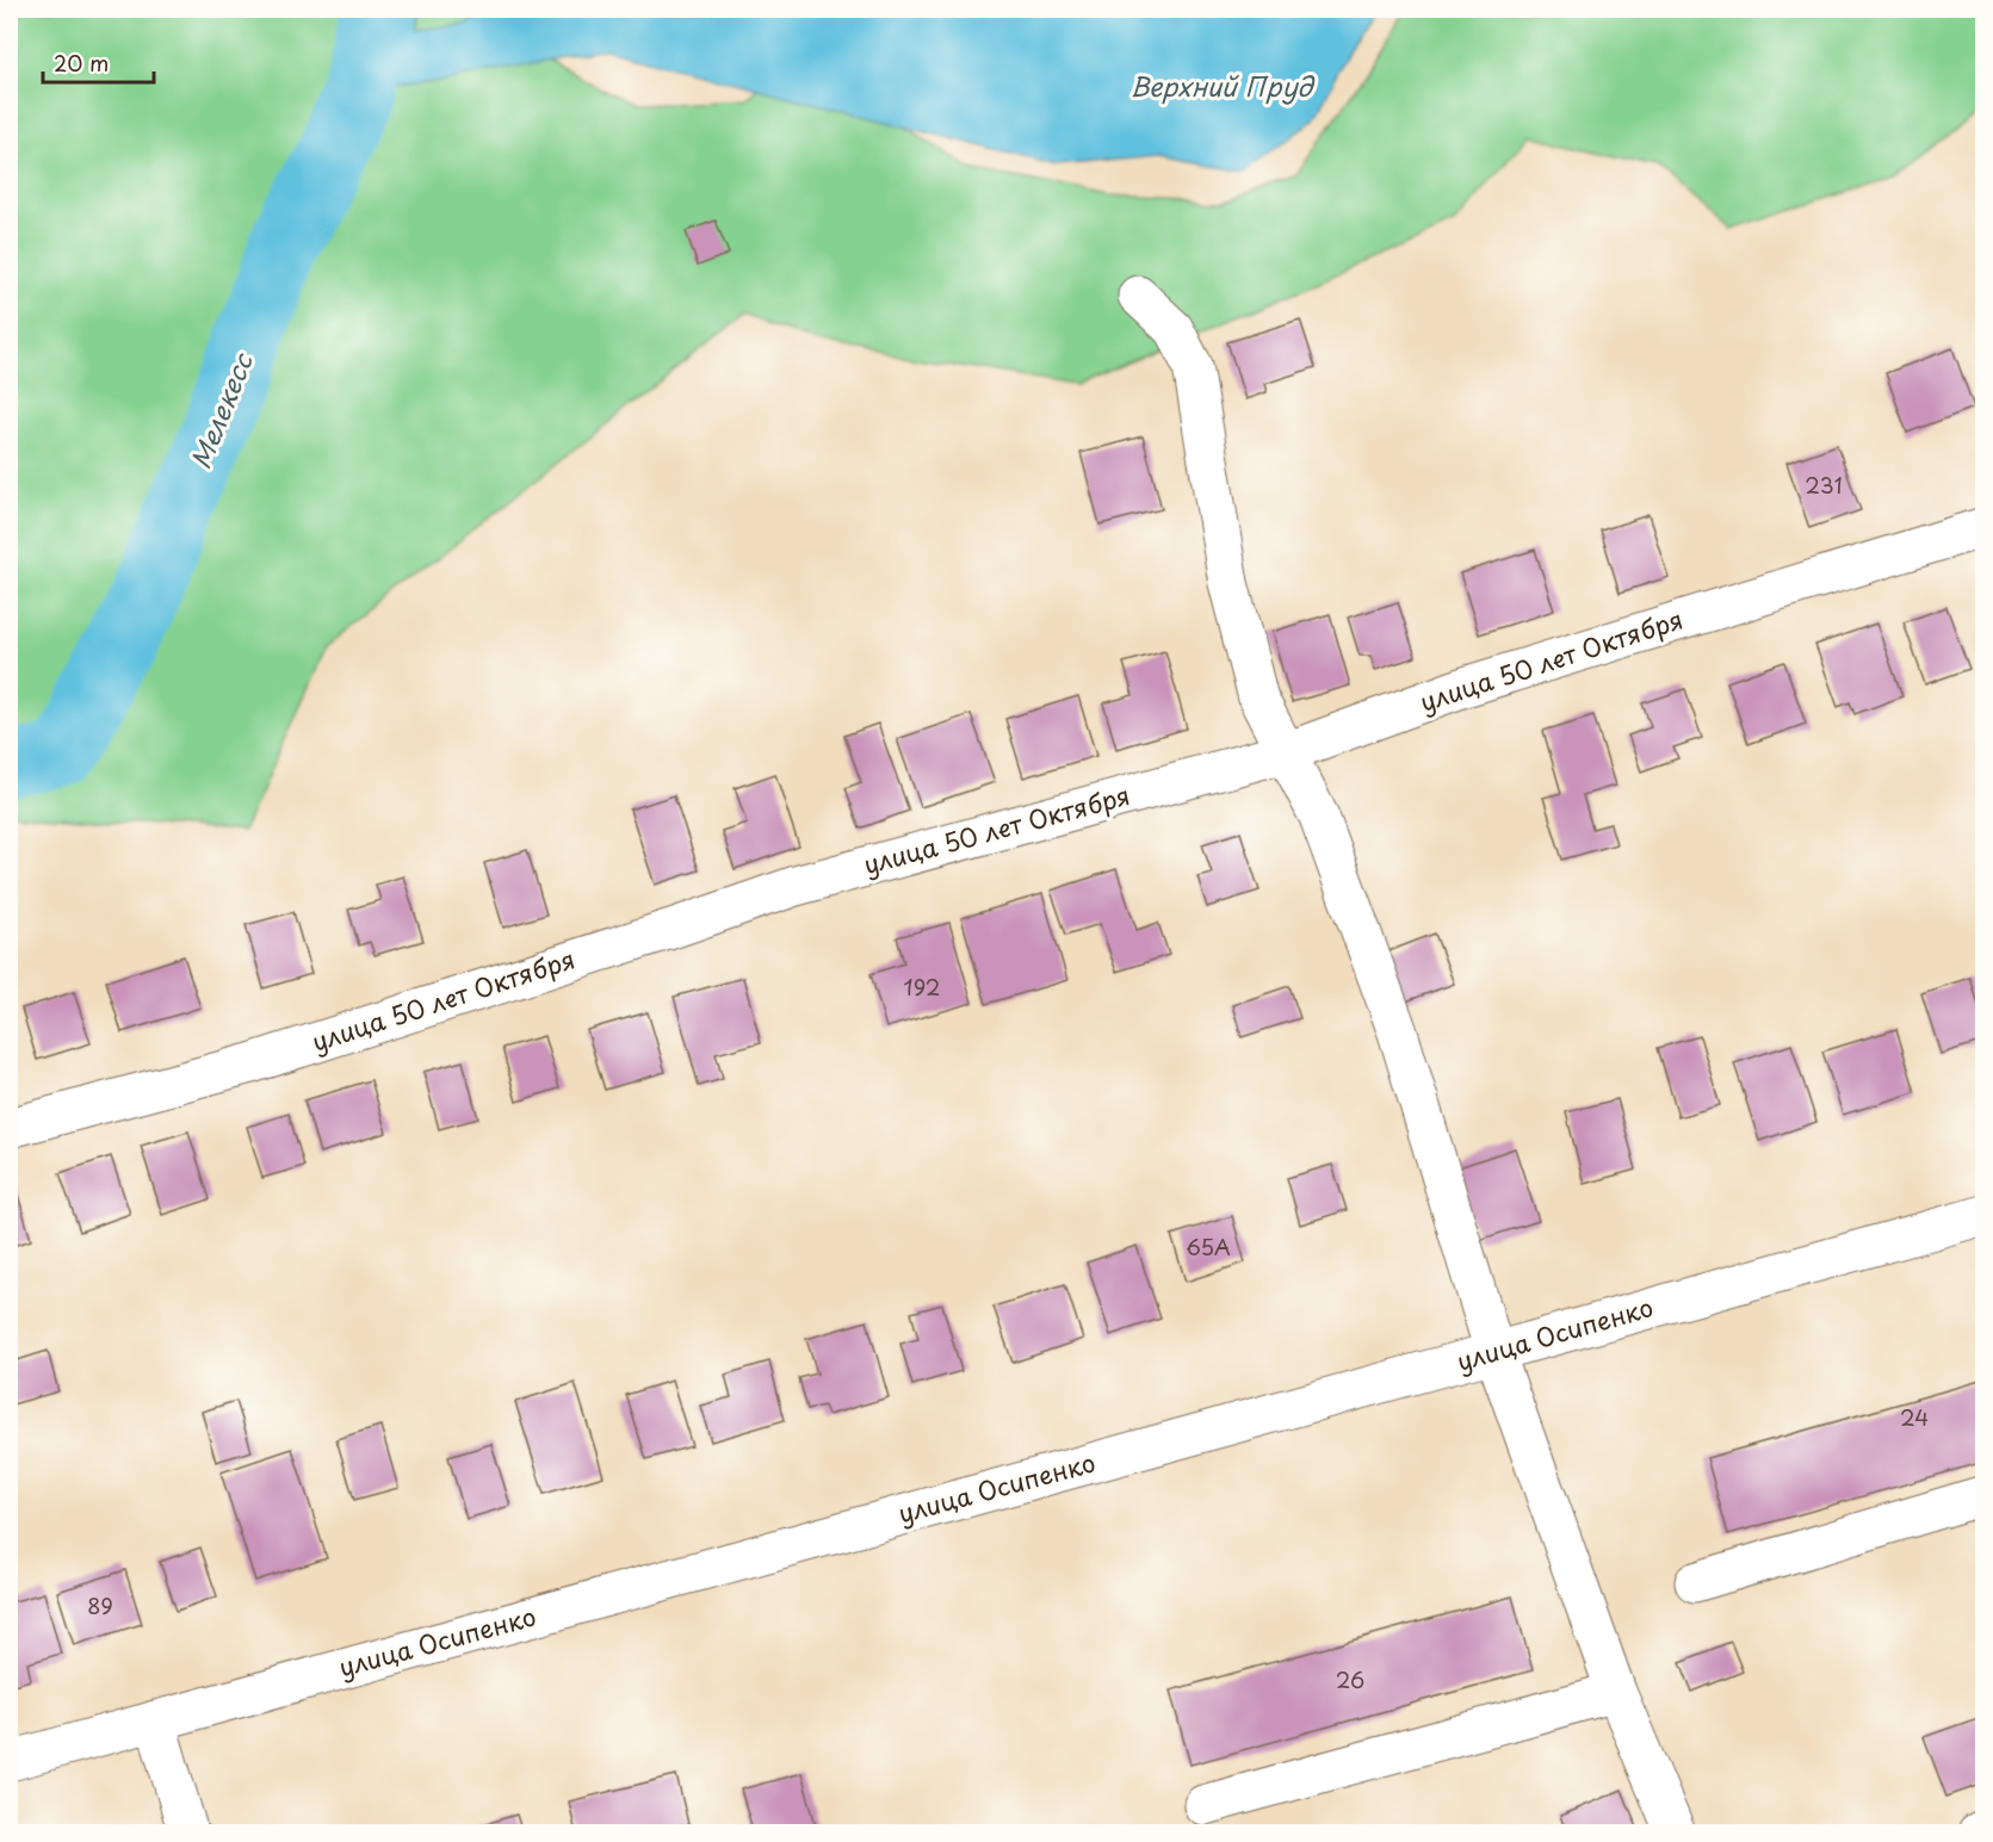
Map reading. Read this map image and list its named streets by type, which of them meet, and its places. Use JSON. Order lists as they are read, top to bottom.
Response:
{
  "streets": {
    "street": ["улица 50 лет Октября", "улица Осипенко"]
  },
  "water": ["Верхний Пруд", "Мелекесс"],
  "house_numbers": [
    "231",
    "192",
    "65А",
    "24",
    "89",
    "26"
  ],
  "scale_bar": "20 m"
}
